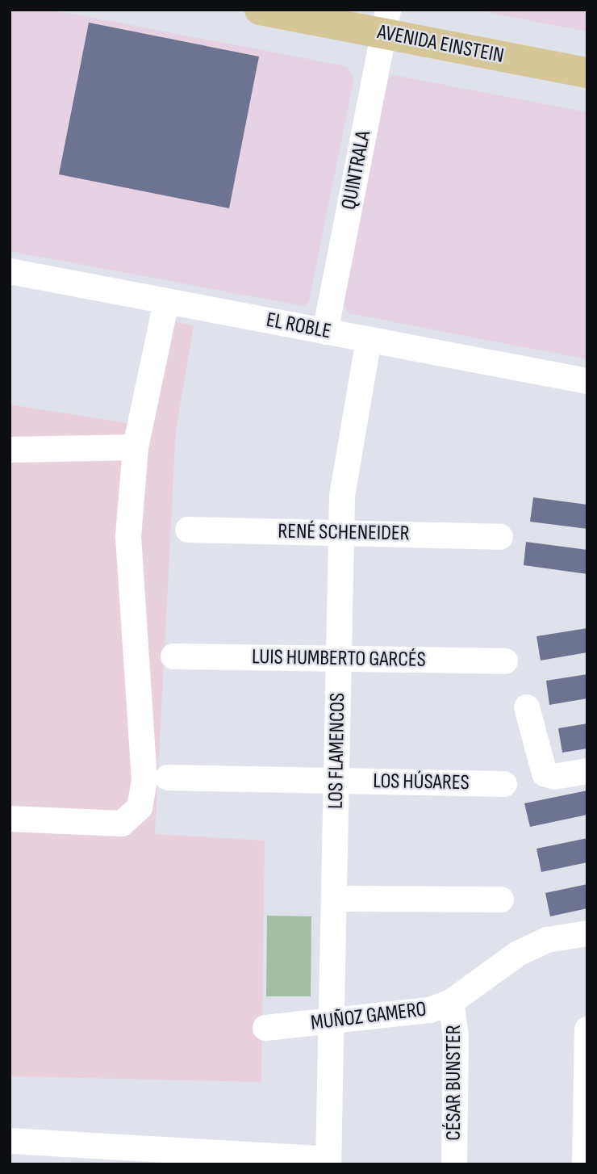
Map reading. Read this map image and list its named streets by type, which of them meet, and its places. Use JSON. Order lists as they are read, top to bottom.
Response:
{
  "streets": {
    "main road": ["AVENIDA EINSTEIN"],
    "street": [
      "QUINTRALA",
      "EL ROBLE",
      "RENÉ SCHENEIDER",
      "LUIS HUMBERTO GARCÉS",
      "LOS FLAMENCOS",
      "LOS HÚSARES",
      "MUÑOZ GAMERO",
      "CÉSAR BUNSTER"
    ]
  },
  "crossings": [
    ["AVENIDA EINSTEIN", "QUINTRALA"],
    ["QUINTRALA", "EL ROBLE"],
    ["EL ROBLE", "LOS FLAMENCOS"],
    ["RENÉ SCHENEIDER", "LOS FLAMENCOS"],
    ["LUIS HUMBERTO GARCÉS", "LOS FLAMENCOS"],
    ["LOS FLAMENCOS", "LOS HÚSARES"],
    ["LOS FLAMENCOS", "MUÑOZ GAMERO"],
    ["MUÑOZ GAMERO", "CÉSAR BUNSTER"]
  ]
}
